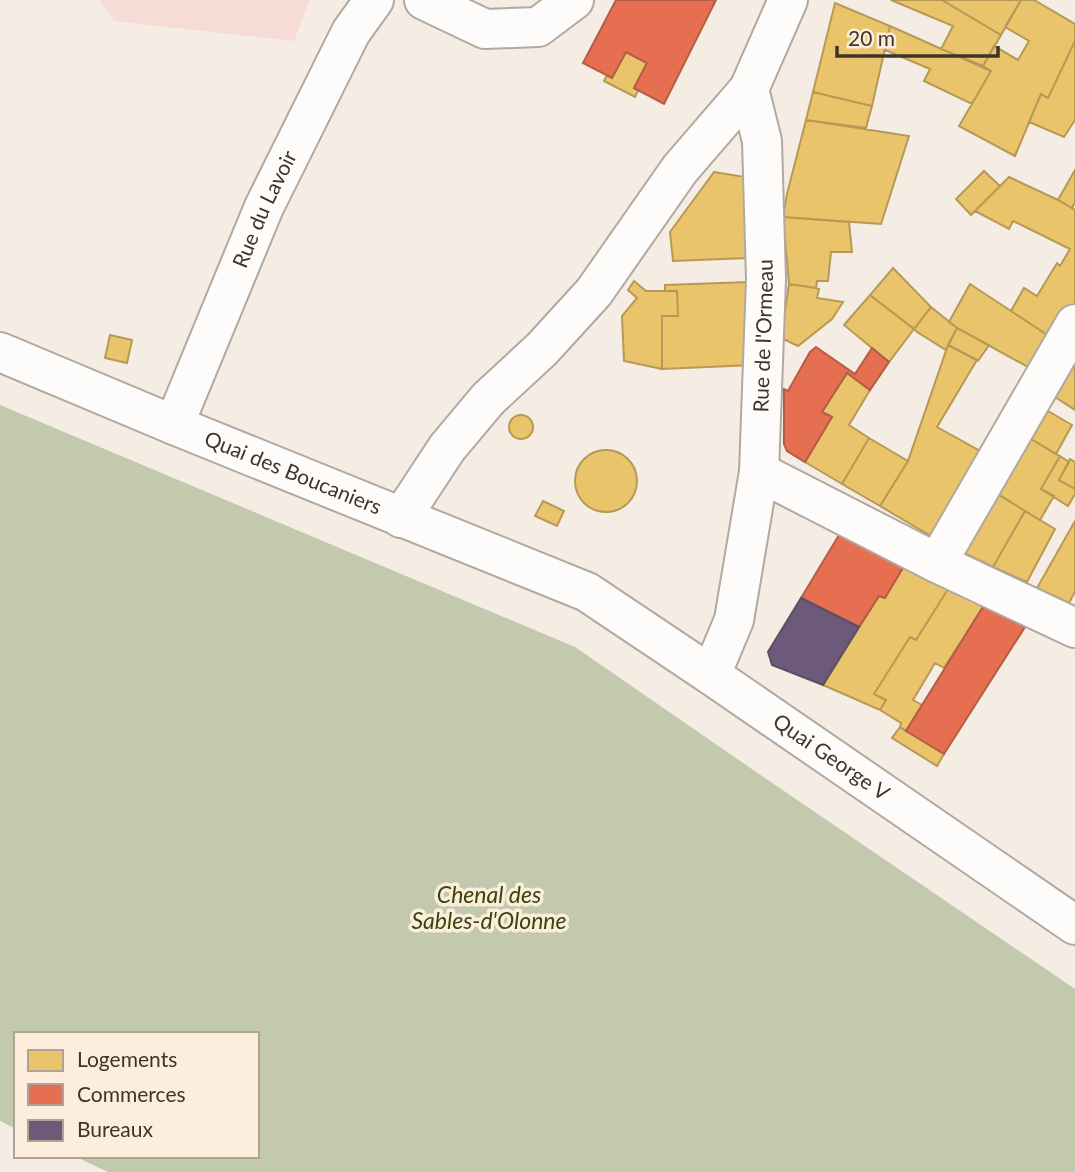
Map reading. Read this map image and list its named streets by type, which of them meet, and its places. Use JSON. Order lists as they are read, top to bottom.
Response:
{
  "streets": {
    "street": [
      "Rue du Lavoir",
      "Rue de l'Ormeau",
      "Quai des Boucaniers",
      "Quai George V"
    ]
  },
  "crossings": [
    ["Rue du Lavoir", "Quai des Boucaniers"],
    ["Rue de l'Ormeau", "Quai George V"],
    ["Quai des Boucaniers", "Quai George V"]
  ],
  "water": ["Chenal des Sables-d'Olonne"],
  "legend": ["Logements", "Commerces", "Bureaux"],
  "scale_bar": "20 m"
}
